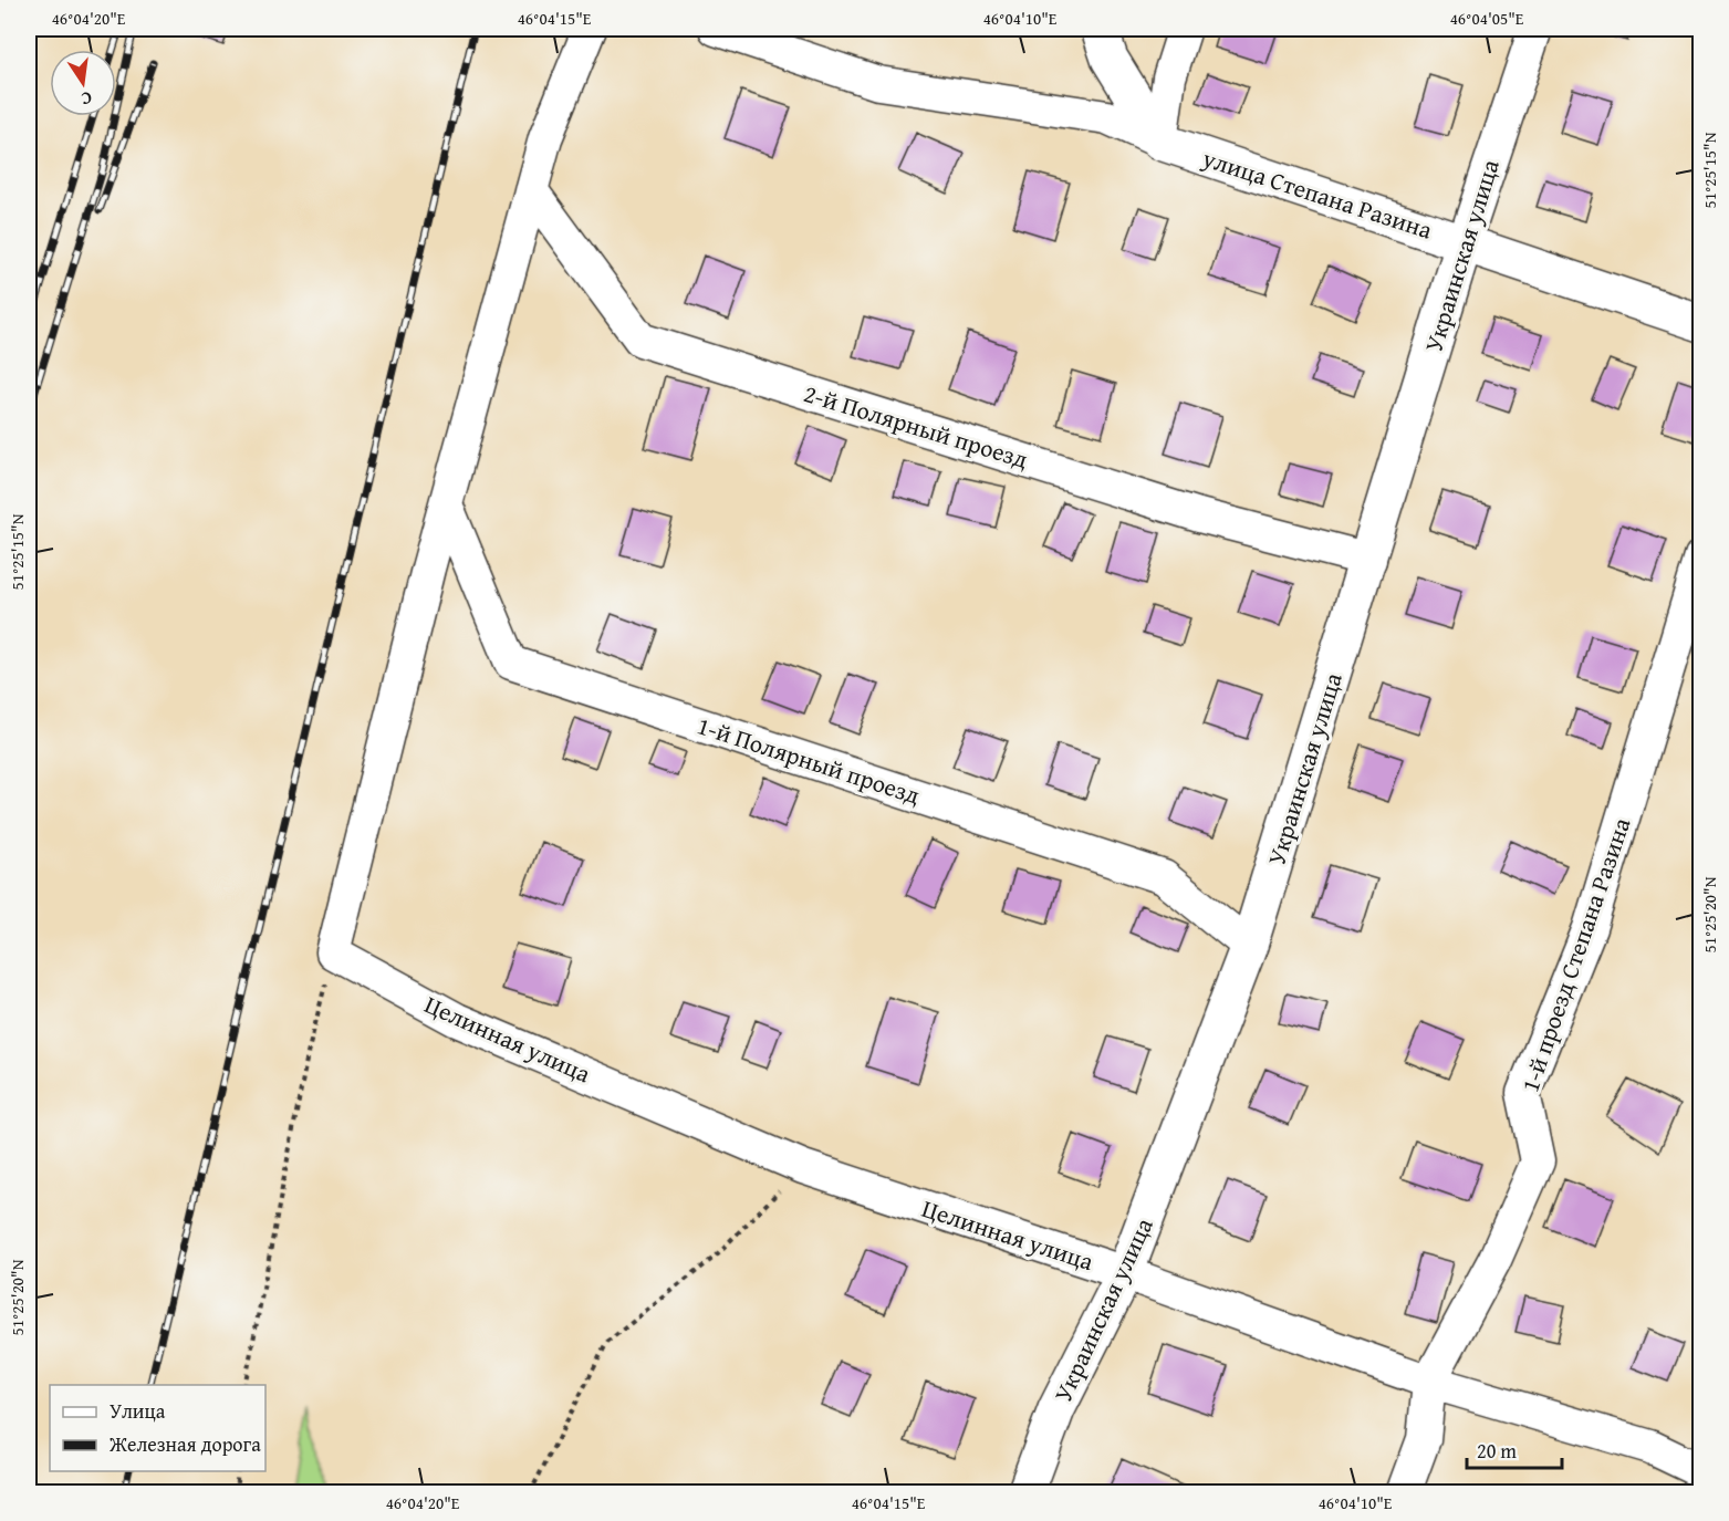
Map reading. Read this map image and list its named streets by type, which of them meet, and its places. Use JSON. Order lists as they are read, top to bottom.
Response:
{
  "streets": {
    "street": [
      "улица Степана Разина",
      "Украинская улица",
      "2-й Полярный проезд",
      "1-й Полярный проезд",
      "1-й проезд Степана Разина",
      "Целинная улица"
    ]
  },
  "crossings": [
    ["улица Степана Разина", "Украинская улица"],
    ["Украинская улица", "2-й Полярный проезд"],
    ["Украинская улица", "1-й Полярный проезд"],
    ["Украинская улица", "Целинная улица"],
    ["1-й проезд Степана Разина", "Целинная улица"]
  ],
  "legend": ["Улица", "Железная дорога"],
  "scale_bar": "20 m",
  "north": "bottom",
  "coordinates": [
    "46°04'20\"E",
    "46°04'15\"E",
    "46°04'10\"E",
    "46°04'05\"E",
    "51°25'15\"N",
    "51°25'20\"N"
  ]
}
